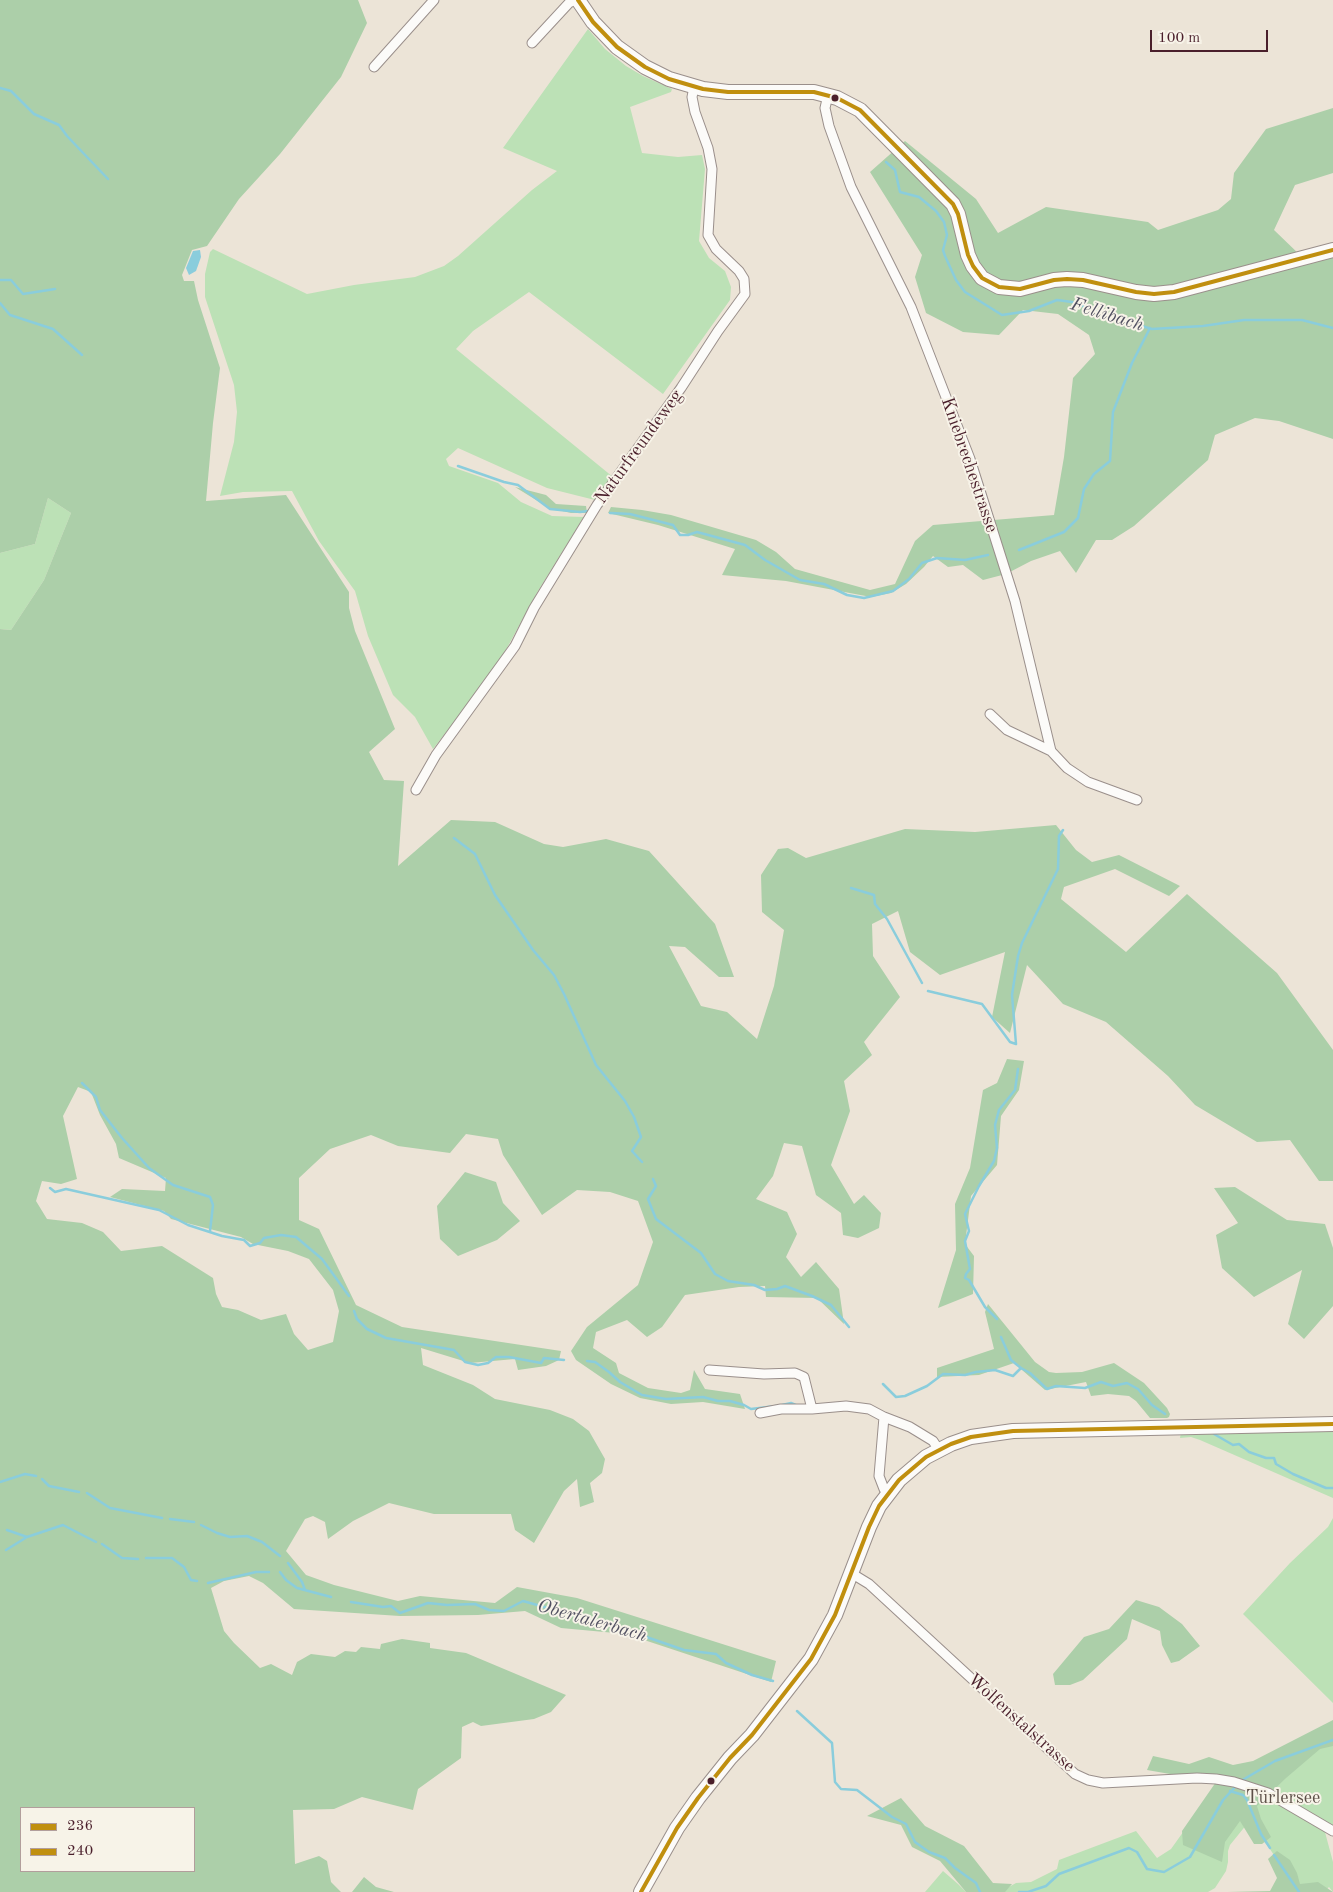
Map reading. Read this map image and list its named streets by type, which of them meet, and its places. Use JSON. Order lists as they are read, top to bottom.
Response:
{
  "streets": {
    "street": ["Naturfreundeweg", "Kniebrechestrasse", "Wolfenstalstrasse"]
  },
  "water": ["Fellibach", "Obertalerbach"],
  "parks": ["Türlersee"],
  "lines": ["transit line 240", "transit line 236"],
  "legend": ["236", "240"],
  "scale_bar": "100 m"
}
